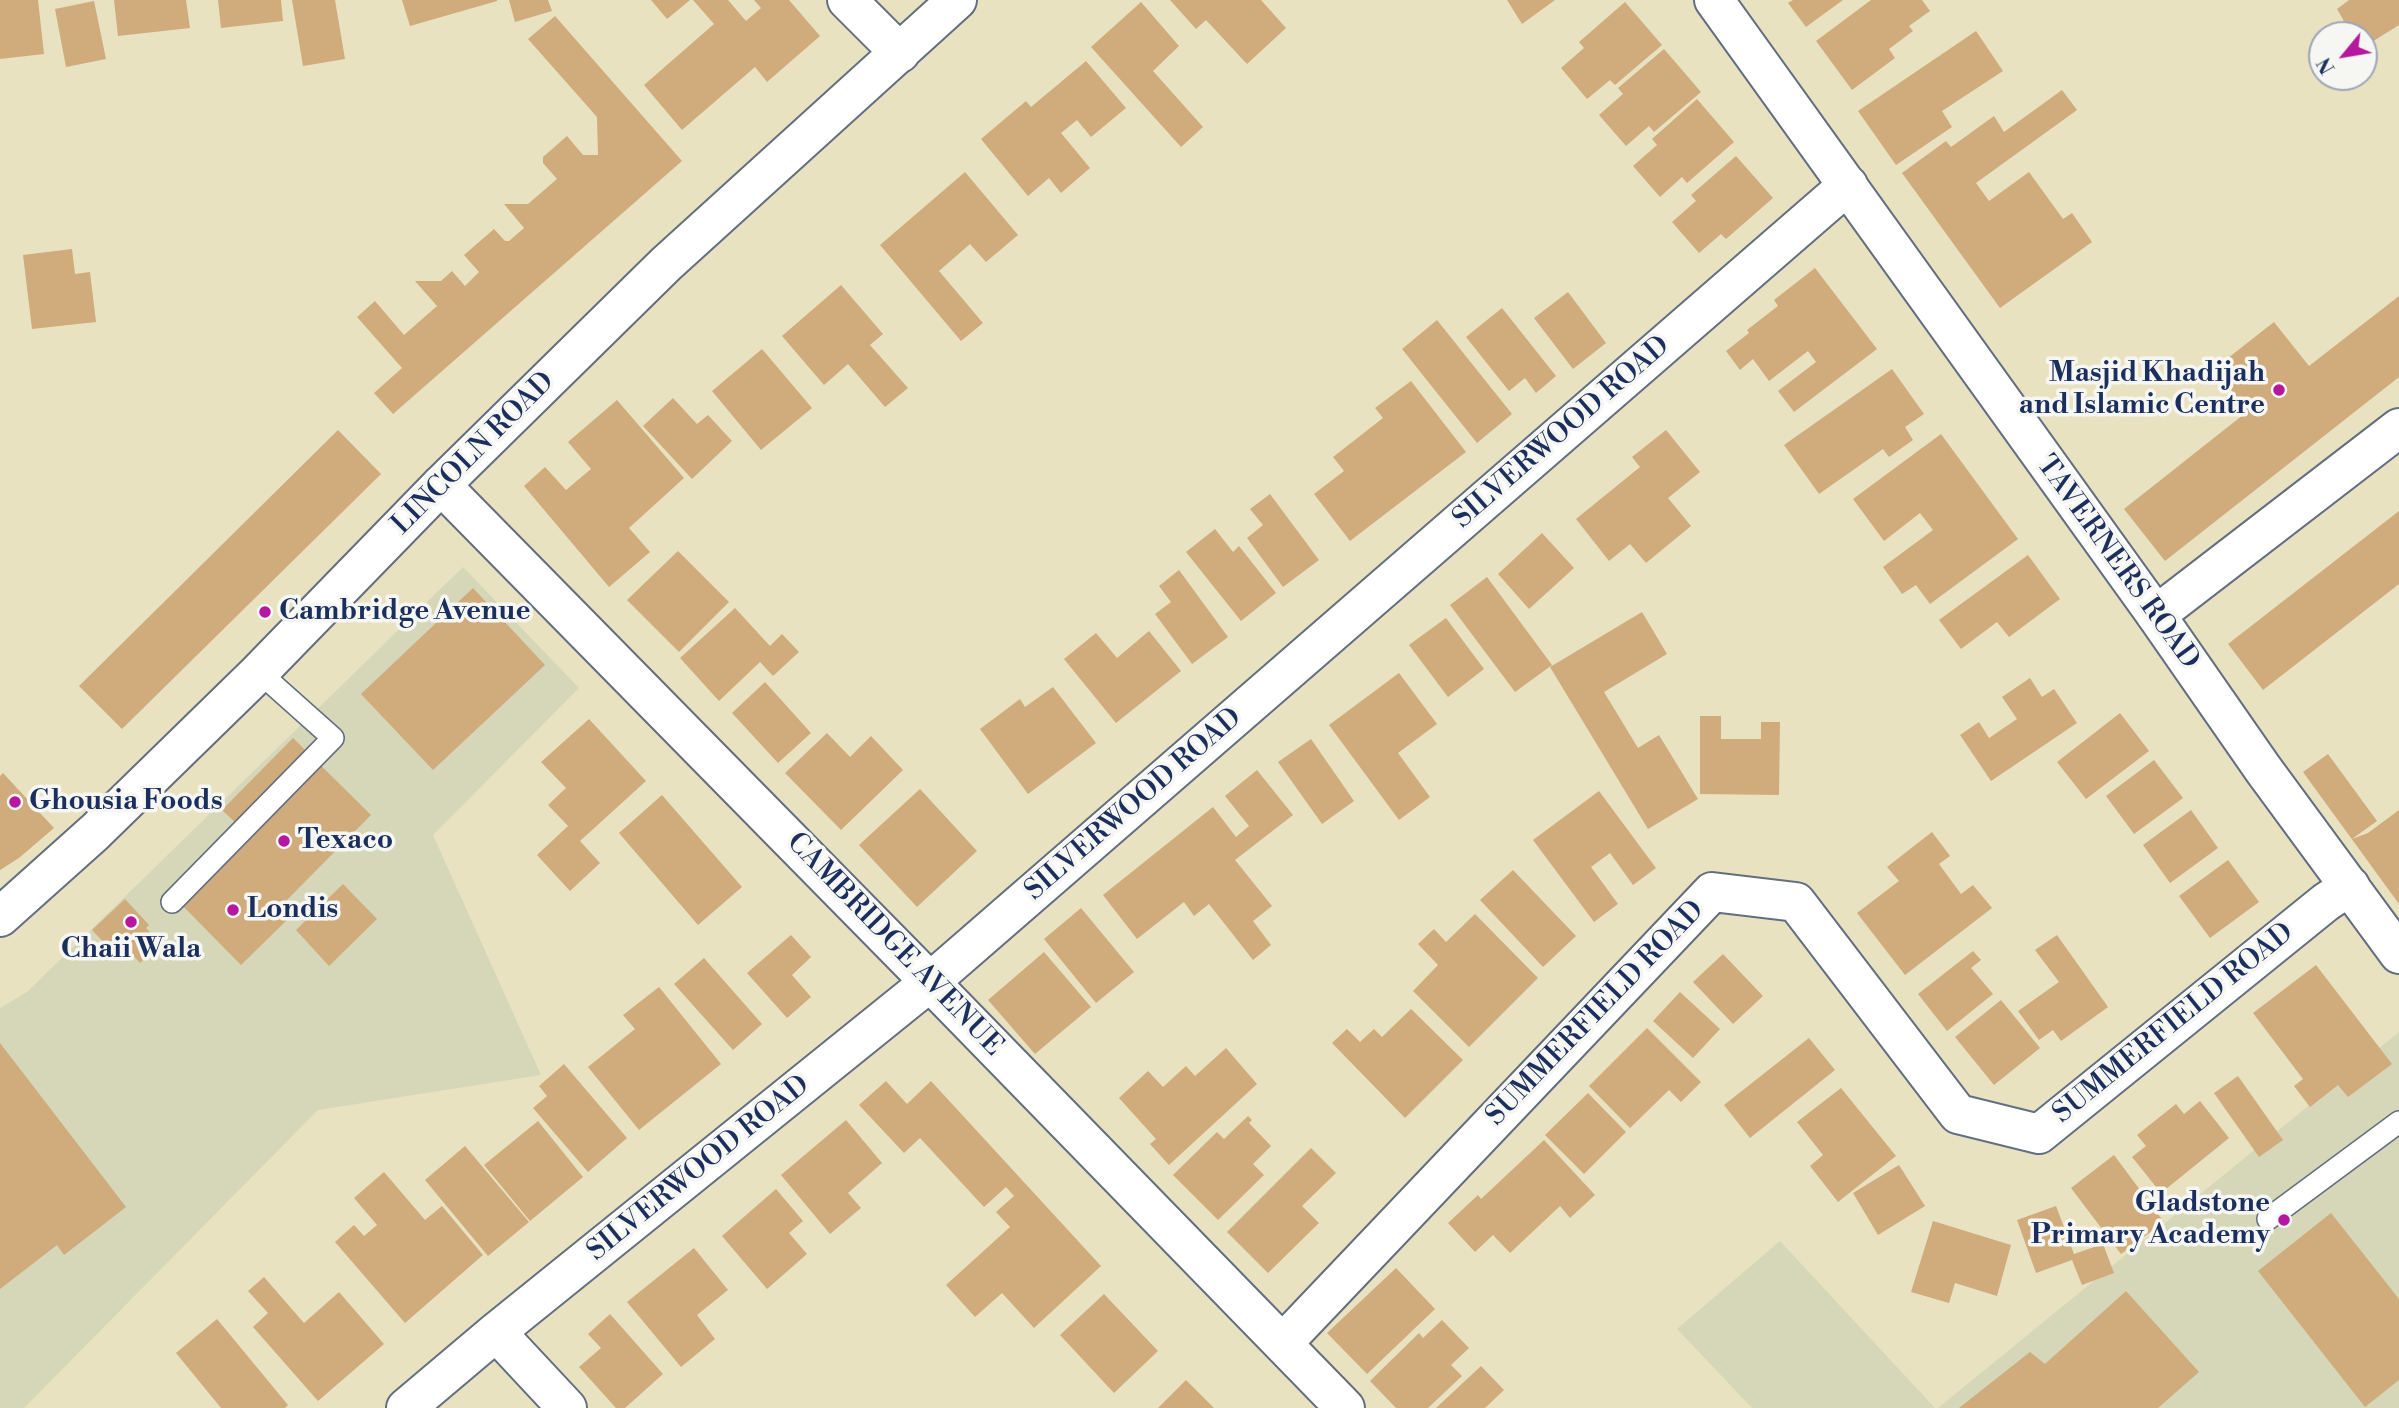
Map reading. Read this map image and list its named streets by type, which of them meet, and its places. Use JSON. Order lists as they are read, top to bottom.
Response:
{
  "streets": {
    "street": [
      "SILVERWOOD ROAD",
      "LINCOLN ROAD",
      "TAVERNERS ROAD",
      "CAMBRIDGE AVENUE",
      "SUMMERFIELD ROAD"
    ]
  },
  "crossings": [
    ["SILVERWOOD ROAD", "TAVERNERS ROAD"],
    ["SILVERWOOD ROAD", "CAMBRIDGE AVENUE"],
    ["LINCOLN ROAD", "CAMBRIDGE AVENUE"],
    ["TAVERNERS ROAD", "SUMMERFIELD ROAD"],
    ["CAMBRIDGE AVENUE", "SUMMERFIELD ROAD"]
  ],
  "places": [
    "Masjid Khadijah and Islamic Centre",
    "Cambridge Avenue",
    "Ghousia Foods",
    "Texaco",
    "Londis",
    "Chaii Wala",
    "Gladstone Primary Academy"
  ],
  "north": "bottom left"
}
